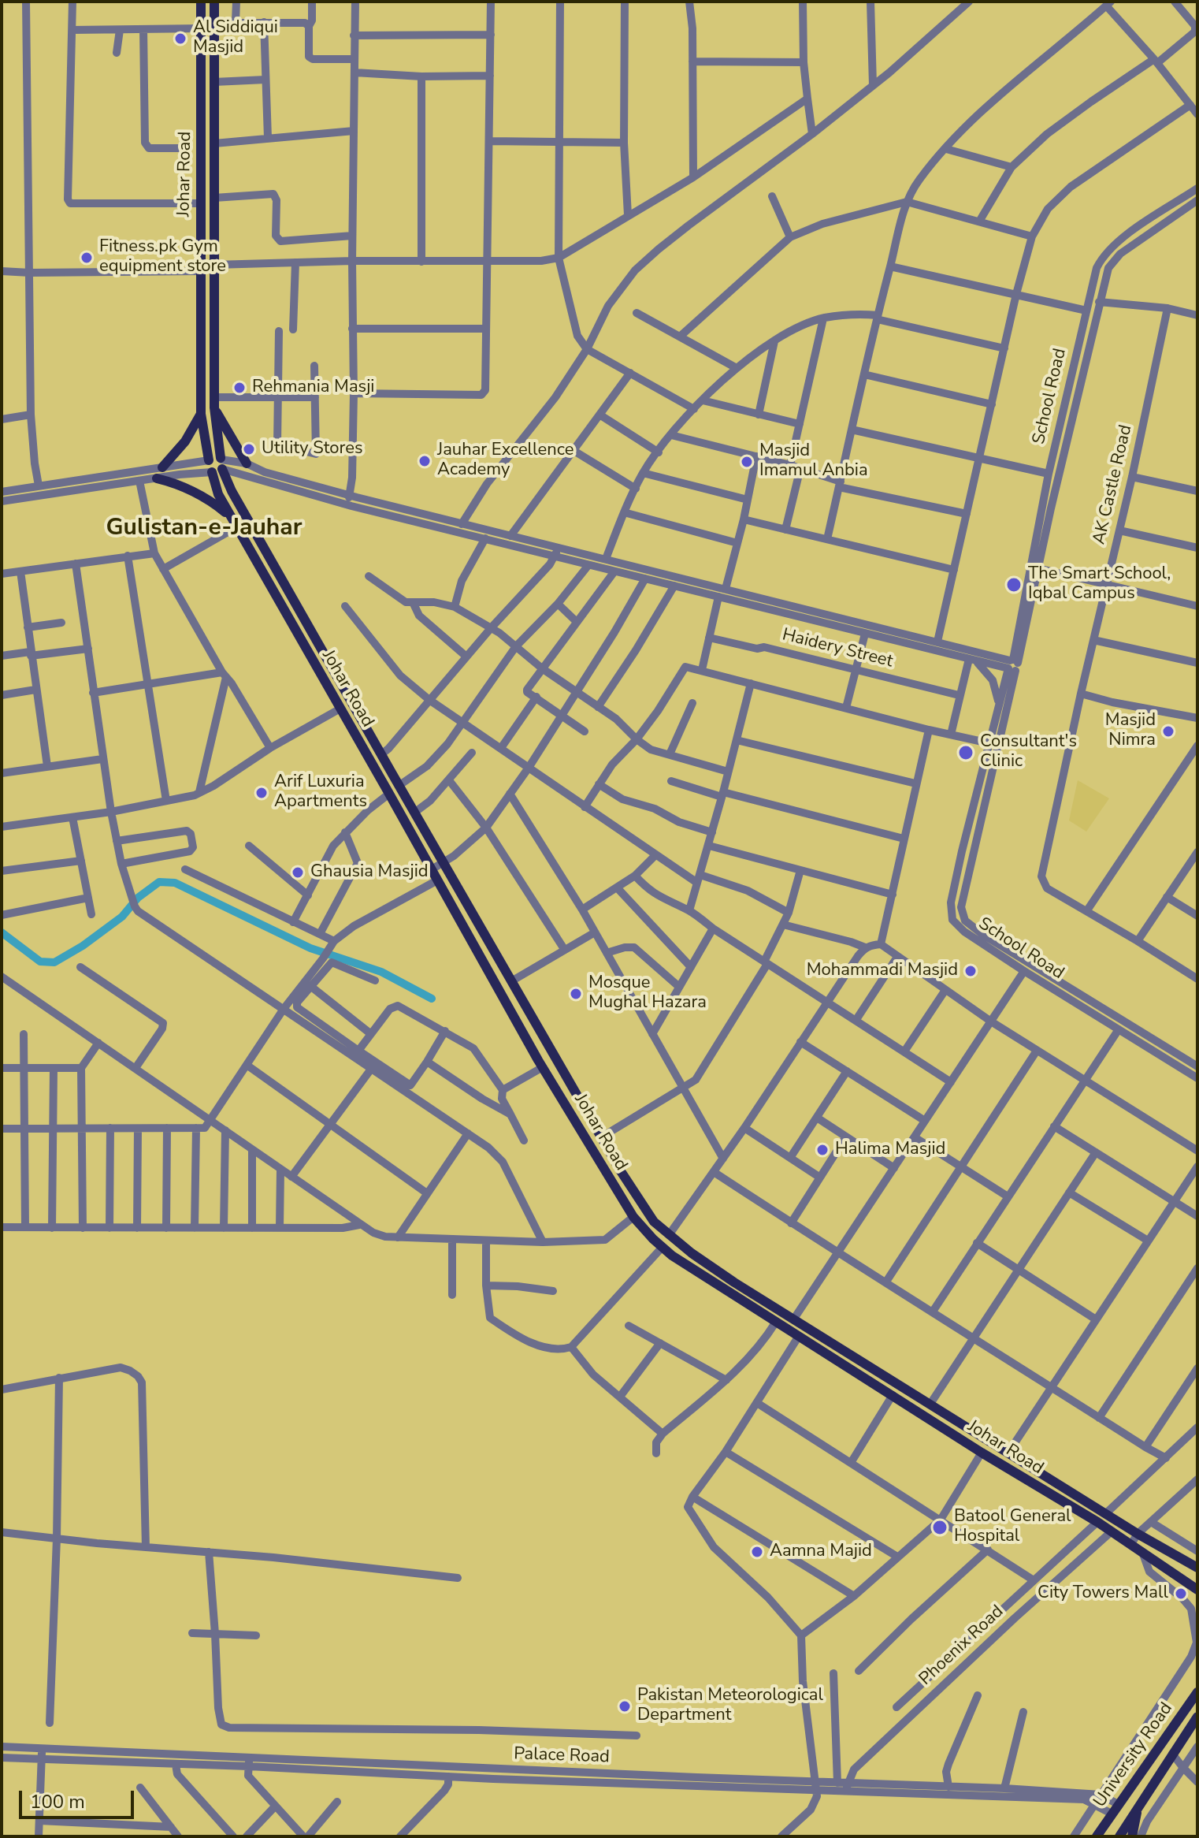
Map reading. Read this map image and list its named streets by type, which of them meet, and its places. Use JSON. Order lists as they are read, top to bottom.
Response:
{
  "streets": {
    "main road": ["Johar Road", "University Road"],
    "street": [
      "School Road",
      "AK Castle Road",
      "Haidery Street",
      "Phoenix Road",
      "Palace Road"
    ]
  },
  "crossings": [
    ["Johar Road", "Phoenix Road"],
    ["Phoenix Road", "Palace Road"],
    ["University Road", "Palace Road"]
  ],
  "districts": ["Gulistan-e-Jauhar"],
  "places": [
    "Al Siddiqui Masjid",
    "Fitness.pk Gym equipment store",
    "Rehmania Masji",
    "Utility Stores",
    "Jauhar Excellence Academy",
    "Masjid Imamul Anbia",
    "The Smart School, Iqbal Campus",
    "Masjid Nimra",
    "Consultant's Clinic",
    "Arif Luxuria Apartments",
    "Ghausia Masjid",
    "Mohammadi Masjid",
    "Mosque Mughal Hazara",
    "Halima Masjid",
    "Batool General Hospital",
    "Aamna Majid",
    "City Towers Mall",
    "Pakistan Meteorological Department"
  ],
  "scale_bar": "100 m"
}
